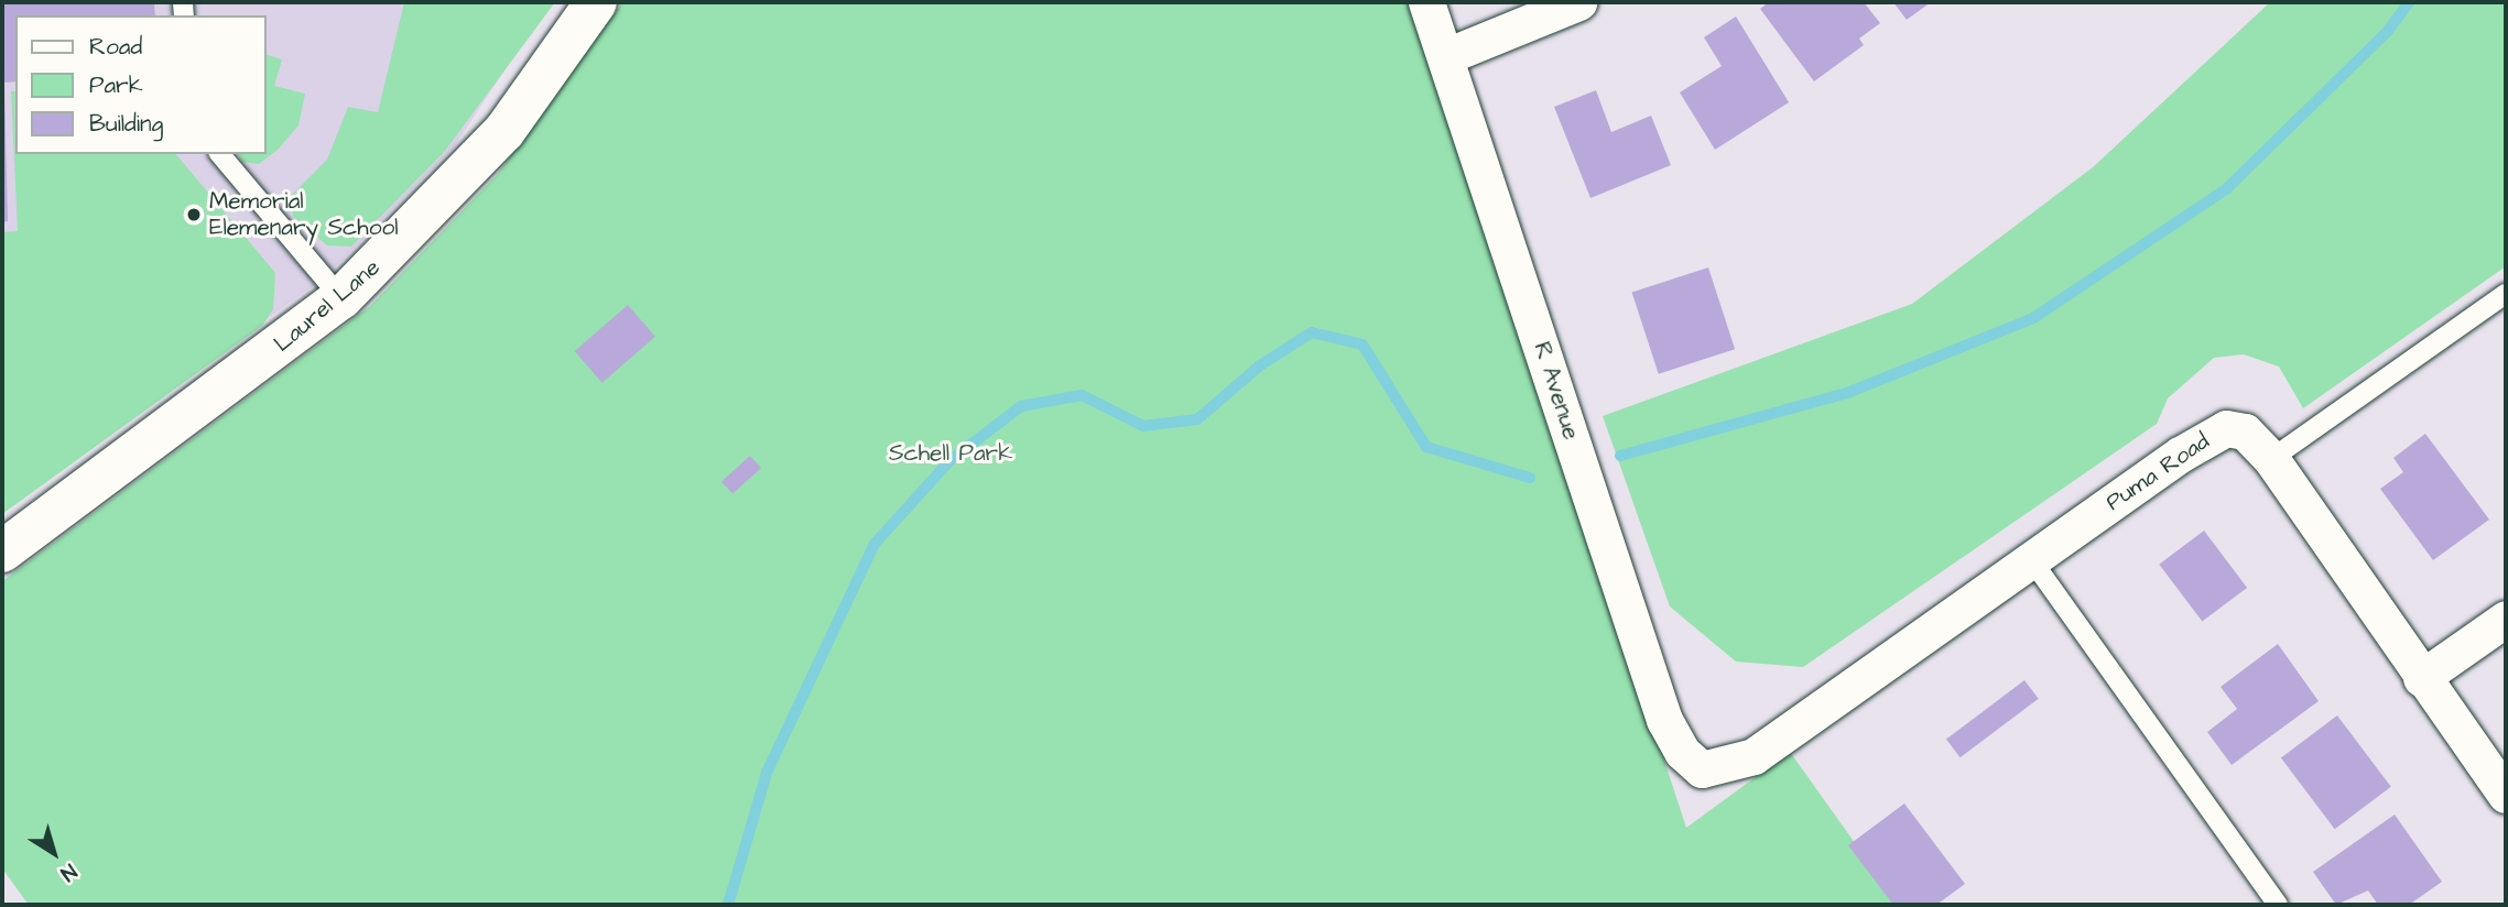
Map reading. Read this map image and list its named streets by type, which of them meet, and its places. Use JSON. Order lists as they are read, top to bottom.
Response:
{
  "streets": {
    "street": ["Laurel Lane", "R Avenue", "Puma Road"]
  },
  "crossings": [
    ["R Avenue", "Puma Road"]
  ],
  "parks": ["Schell Park"],
  "places": ["Memorial Elemenary School"],
  "legend": ["Road", "Park", "Building"],
  "north": "bottom right"
}
